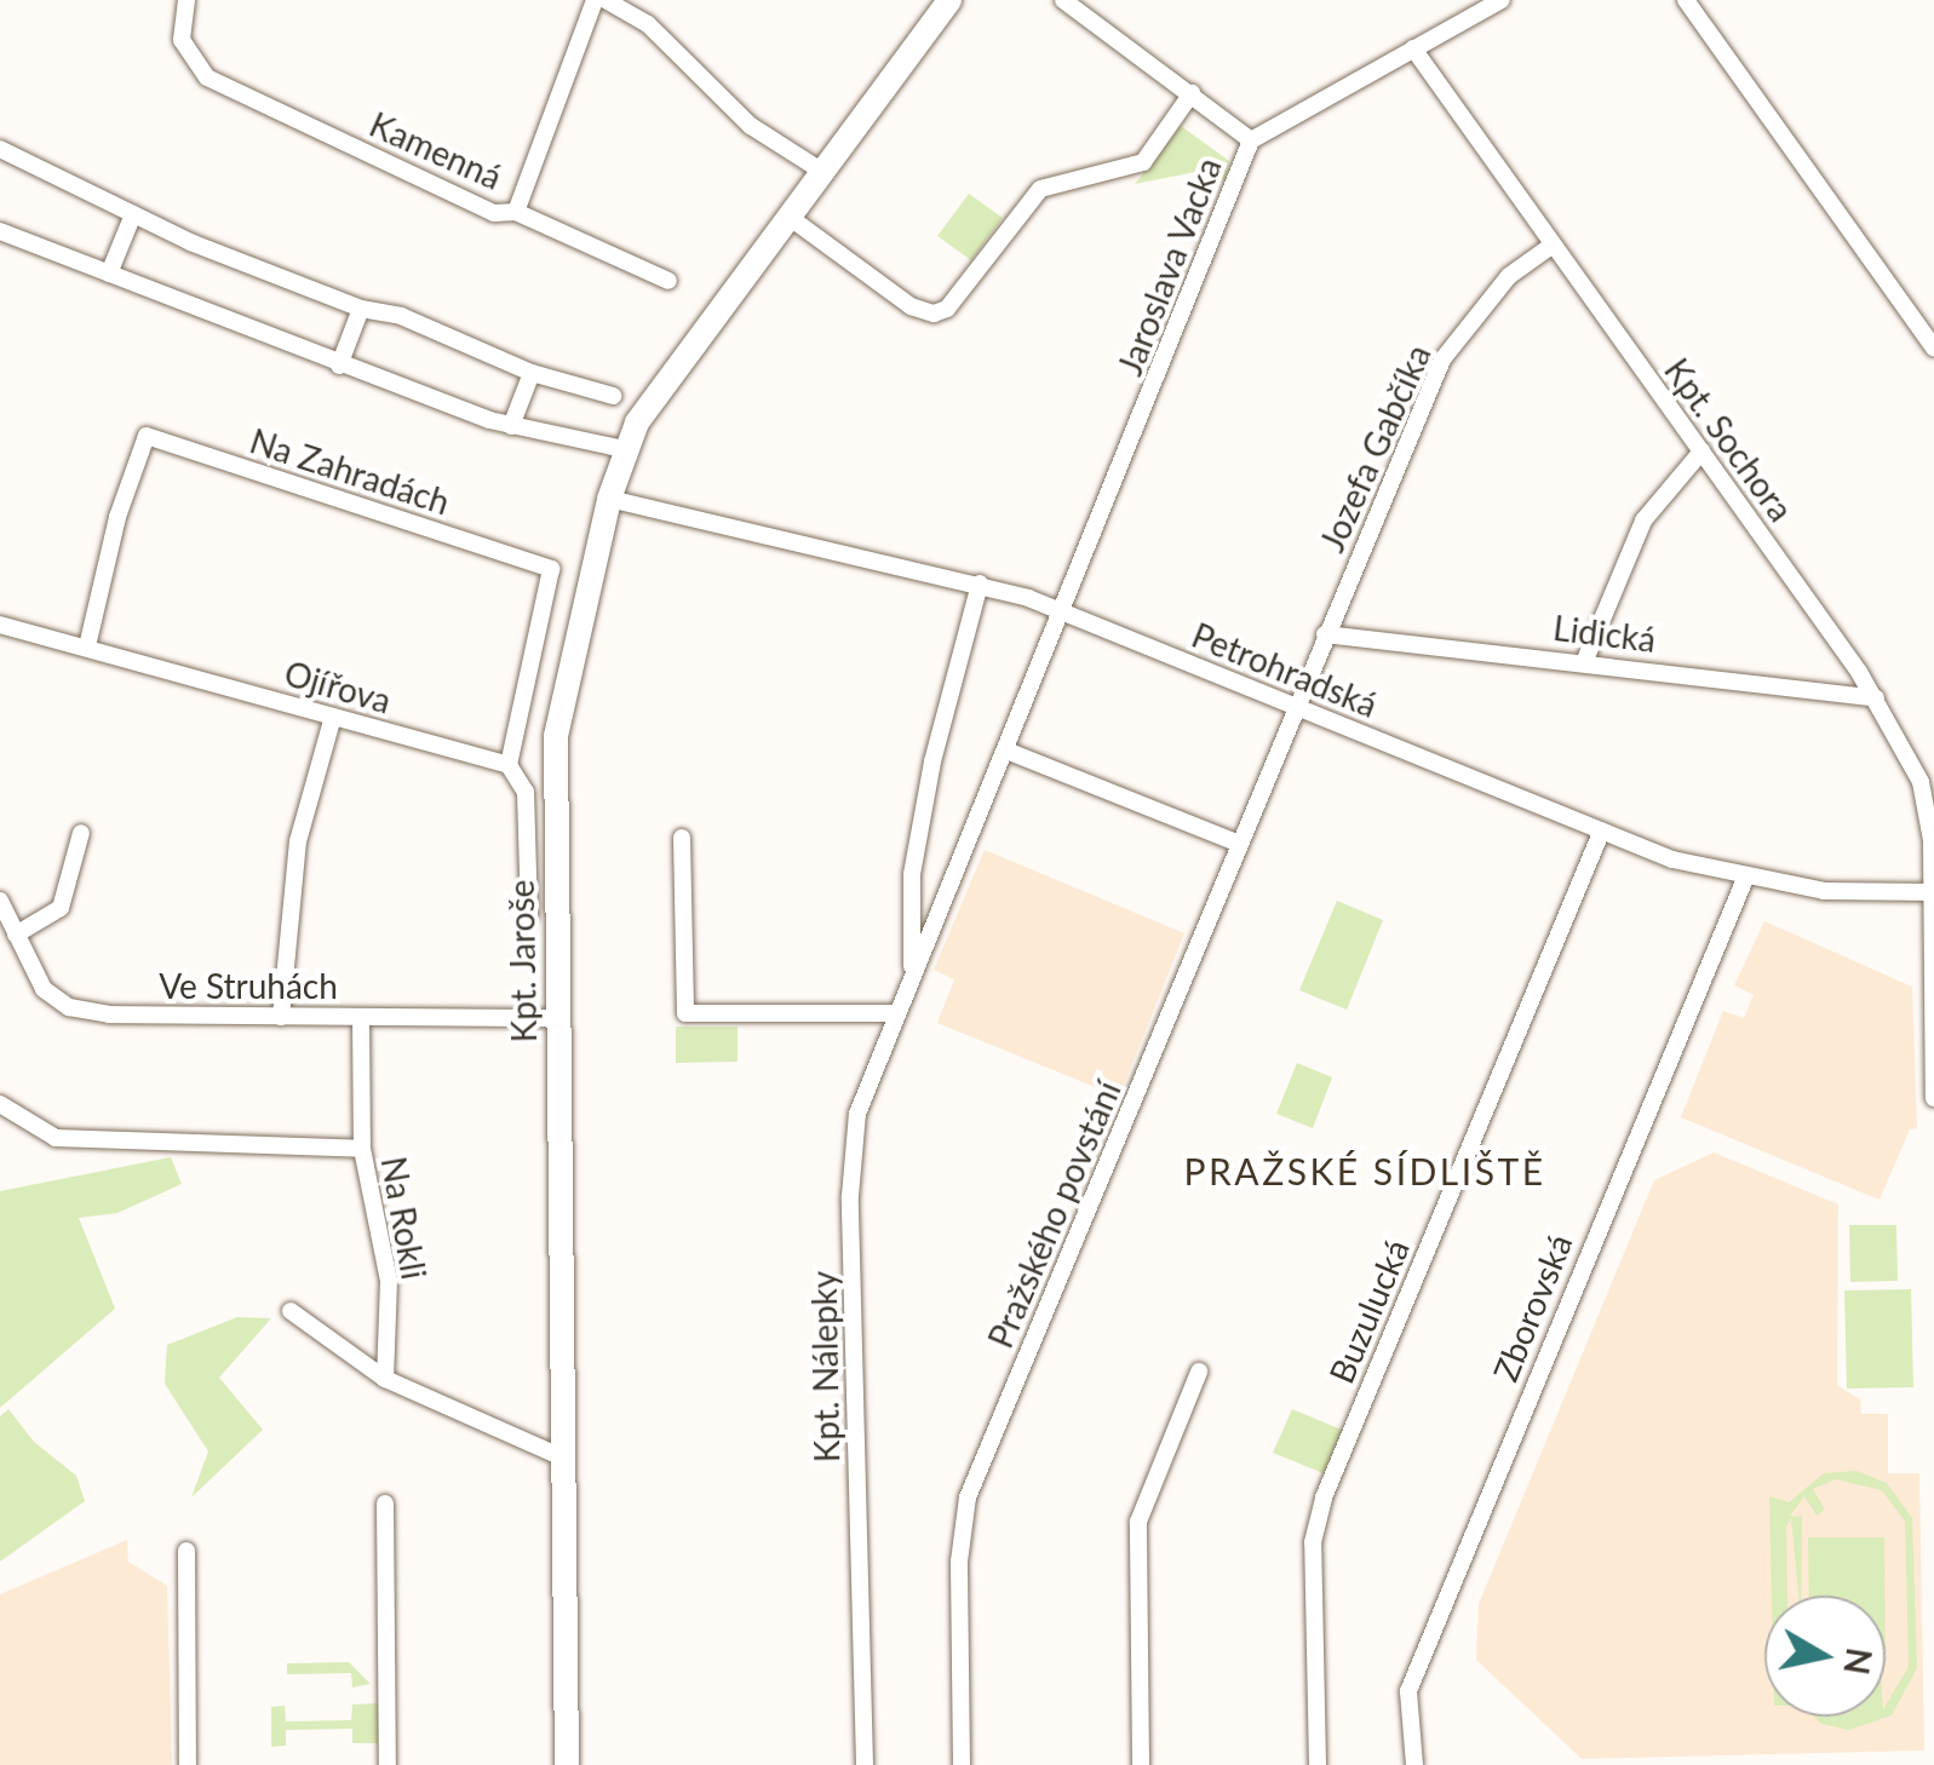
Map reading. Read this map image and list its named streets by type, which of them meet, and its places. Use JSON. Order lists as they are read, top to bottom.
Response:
{
  "streets": {
    "street": [
      "Kamenná",
      "Jaroslava Vacka",
      "Kpt. Sochora",
      "Jozefa Gabčíka",
      "Na Zahradách",
      "Lidická",
      "Petrohradská",
      "Ojířova",
      "Kpt. Jaroše",
      "Ve Struhách",
      "Pražského povstání",
      "Na Rokli",
      "Zborovská",
      "Buzulucká",
      "Kpt. Nálepky"
    ]
  },
  "crossings": [
    ["Jaroslava Vacka", "Kpt. Sochora"],
    ["Jaroslava Vacka", "Petrohradská"],
    ["Jaroslava Vacka", "Kpt. Nálepky"],
    ["Kpt. Sochora", "Jozefa Gabčíka"],
    ["Kpt. Sochora", "Lidická"],
    ["Kpt. Sochora", "Petrohradská"],
    ["Jozefa Gabčíka", "Lidická"],
    ["Jozefa Gabčíka", "Petrohradská"],
    ["Jozefa Gabčíka", "Pražského povstání"],
    ["Na Zahradách", "Ojířova"],
    ["Petrohradská", "Kpt. Jaroše"],
    ["Petrohradská", "Pražského povstání"],
    ["Petrohradská", "Zborovská"],
    ["Petrohradská", "Buzulucká"],
    ["Petrohradská", "Kpt. Nálepky"],
    ["Kpt. Jaroše", "Ve Struhách"],
    ["Ve Struhách", "Na Rokli"]
  ],
  "districts": ["PRAŽSKÉ SÍDLIŠTĚ"],
  "north": "right"
}
